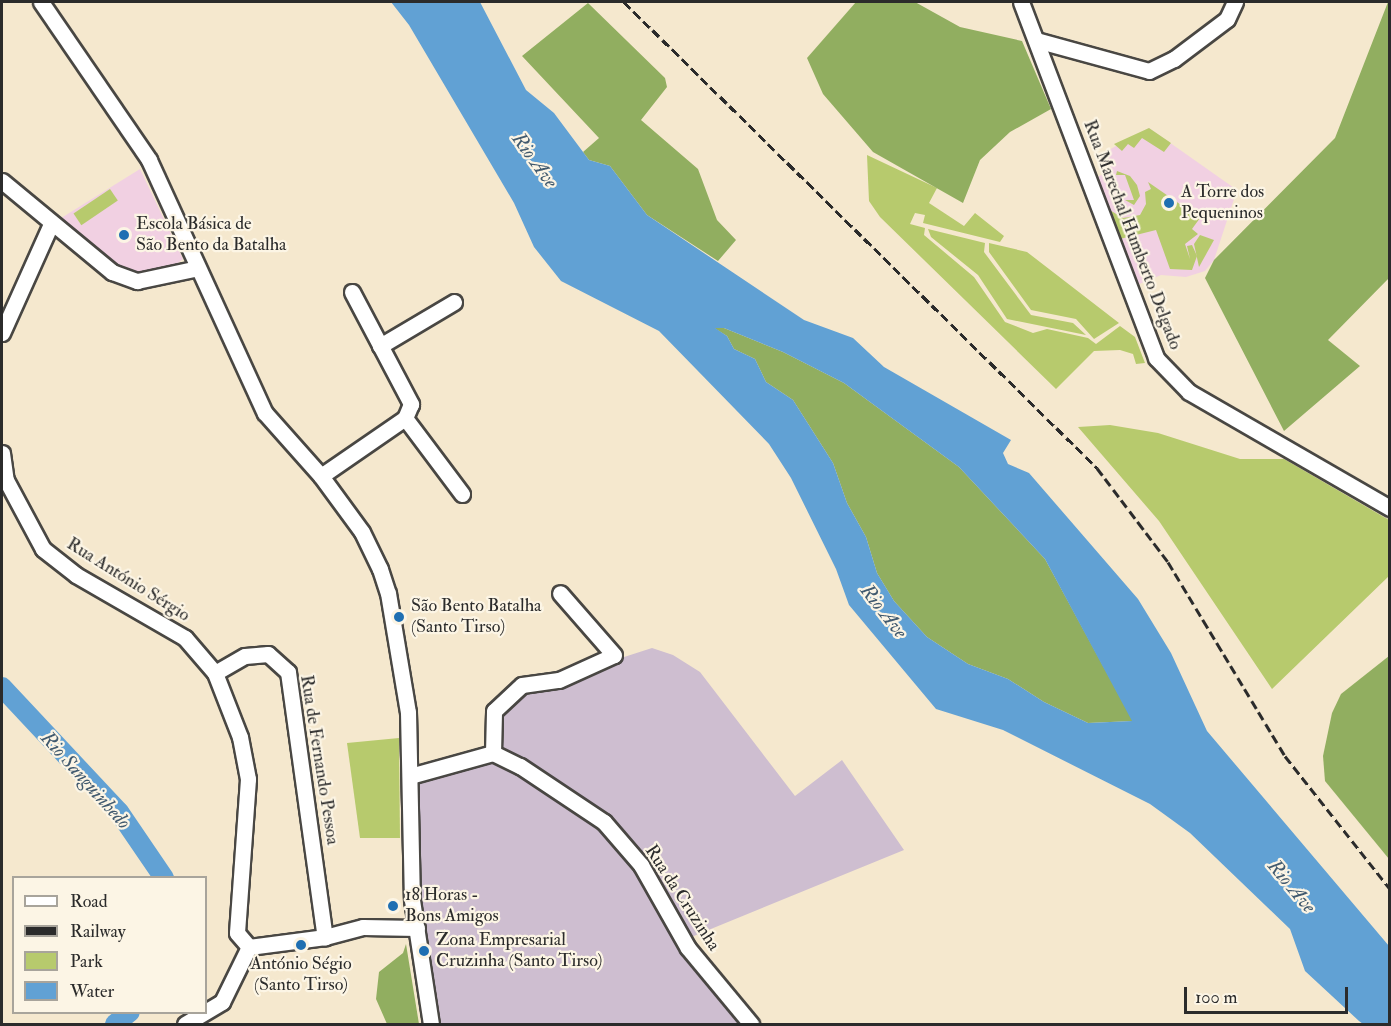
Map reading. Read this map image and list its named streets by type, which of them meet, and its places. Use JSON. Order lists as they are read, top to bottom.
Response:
{
  "streets": {
    "street": [
      "Rua Marechal Humberto Delgado",
      "Rua António Sérgio",
      "Rua de Fernando Pessoa",
      "Rua da Cruzinha"
    ]
  },
  "crossings": [
    ["Rua António Sérgio", "Rua de Fernando Pessoa"]
  ],
  "water": ["Rio Ave", "Rio Sanguinhedo"],
  "places": [
    "A Torre dos Pequeninos",
    "Escola Básica de São Bento da Batalha",
    "São Bento Batalha (Santo Tirso)",
    "18 Horas - Bons Amigos",
    "António Ségio (Santo Tirso)",
    "Zona Empresarial Cruzinha (Santo Tirso)"
  ],
  "legend": [
    "Road",
    "Railway",
    "Park",
    "Water"
  ],
  "scale_bar": "100 m"
}
